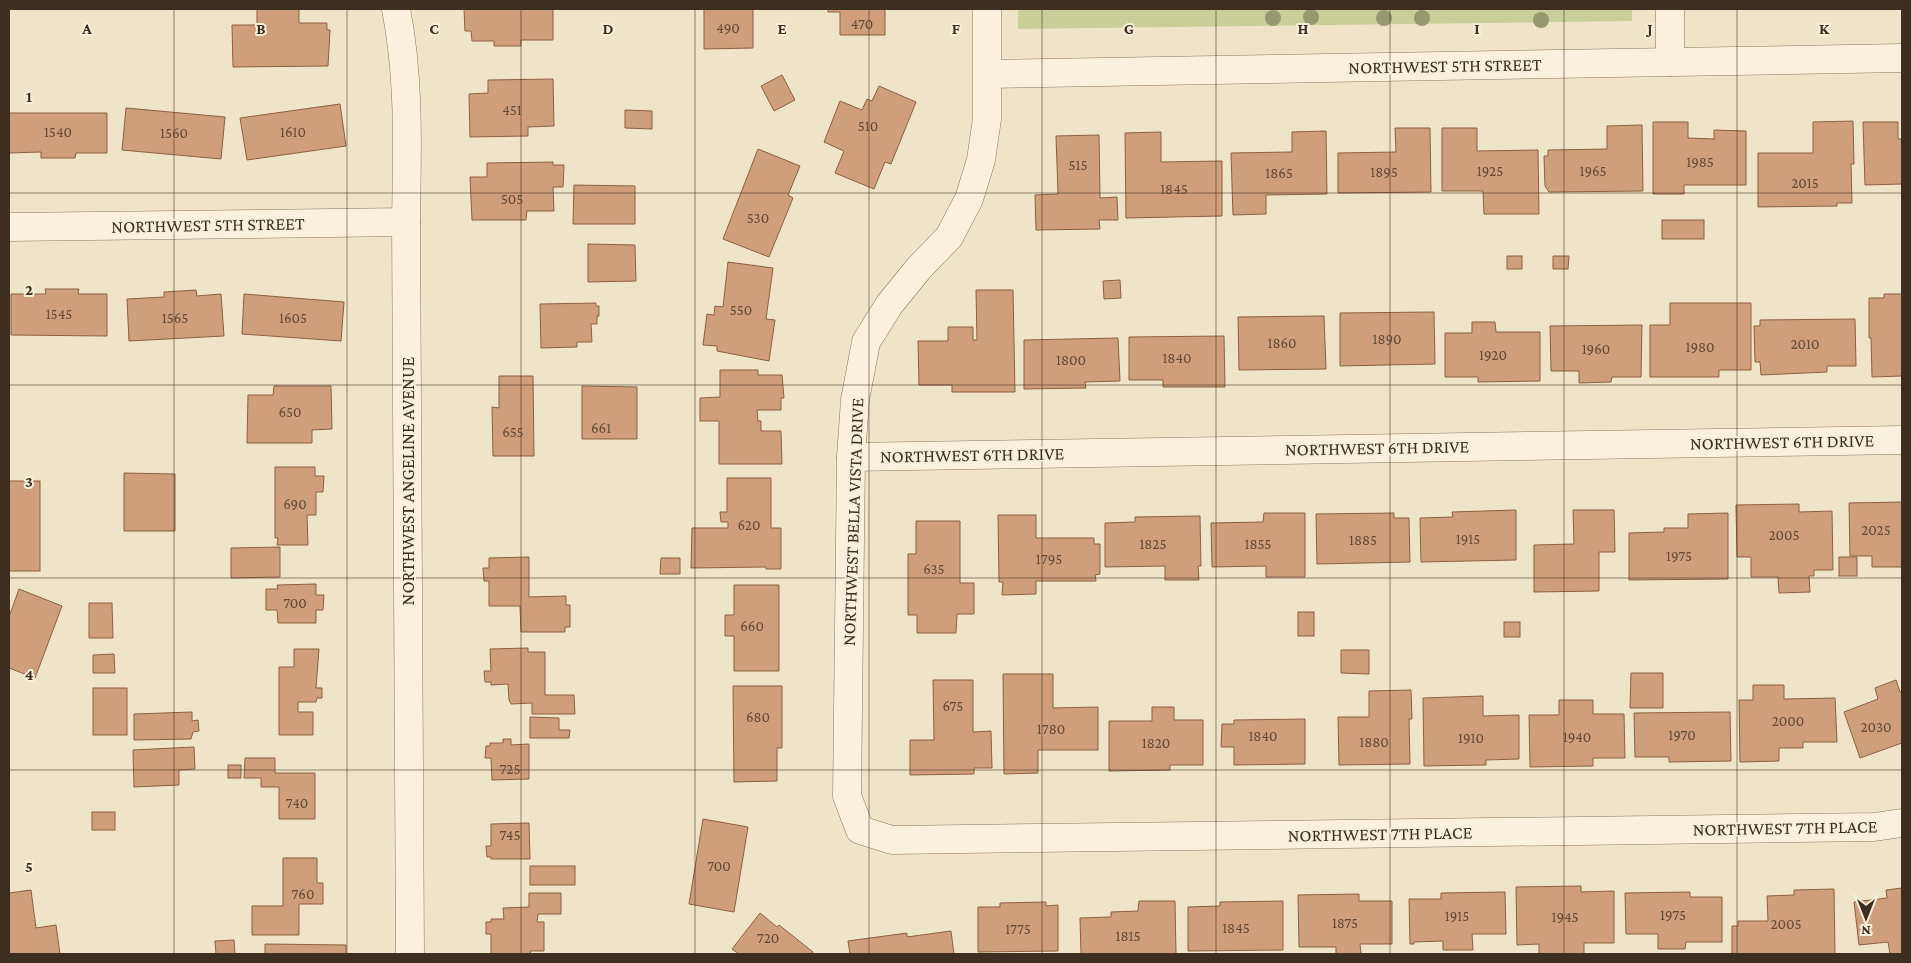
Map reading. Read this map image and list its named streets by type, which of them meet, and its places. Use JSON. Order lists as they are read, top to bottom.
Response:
{
  "streets": {
    "street": [
      "NORTHWEST 5TH STREET",
      "NORTHWEST 6TH DRIVE",
      "NORTHWEST ANGELINE AVENUE",
      "NORTHWEST BELLA VISTA DRIVE",
      "NORTHWEST 7TH PLACE"
    ]
  },
  "crossings": [
    ["NORTHWEST 5TH STREET", "NORTHWEST ANGELINE AVENUE"],
    ["NORTHWEST 5TH STREET", "NORTHWEST BELLA VISTA DRIVE"],
    ["NORTHWEST 6TH DRIVE", "NORTHWEST BELLA VISTA DRIVE"],
    ["NORTHWEST BELLA VISTA DRIVE", "NORTHWEST 7TH PLACE"]
  ],
  "house_numbers": [
    "470",
    "490",
    "451",
    "510",
    "1540",
    "1610",
    "1560",
    "1985",
    "515",
    "1925",
    "1965",
    "1895",
    "1865",
    "2015",
    "1845",
    "505",
    "530",
    "550",
    "1545",
    "1565",
    "1605",
    "1890",
    "1860",
    "2010",
    "1980",
    "1960",
    "1920",
    "1840",
    "1800",
    "650",
    "661",
    "655",
    "690",
    "620",
    "2025",
    "2005",
    "1915",
    "1885",
    "1825",
    "1855",
    "1975",
    "1795",
    "635",
    "700",
    "660",
    "675",
    "680",
    "2000",
    "2030",
    "1780",
    "1970",
    "1840",
    "1940",
    "1910",
    "1880",
    "1820",
    "725",
    "740",
    "745",
    "700",
    "760",
    "1975",
    "1915",
    "1945",
    "1875",
    "2005",
    "1845",
    "1775",
    "1815",
    "720"
  ],
  "north": "bottom",
  "grid": {
    "columns": [
      "A",
      "B",
      "C",
      "D",
      "E",
      "F",
      "G",
      "H",
      "I",
      "J",
      "K"
    ],
    "rows": [
      "1",
      "2",
      "3",
      "4",
      "5"
    ]
  }
}
